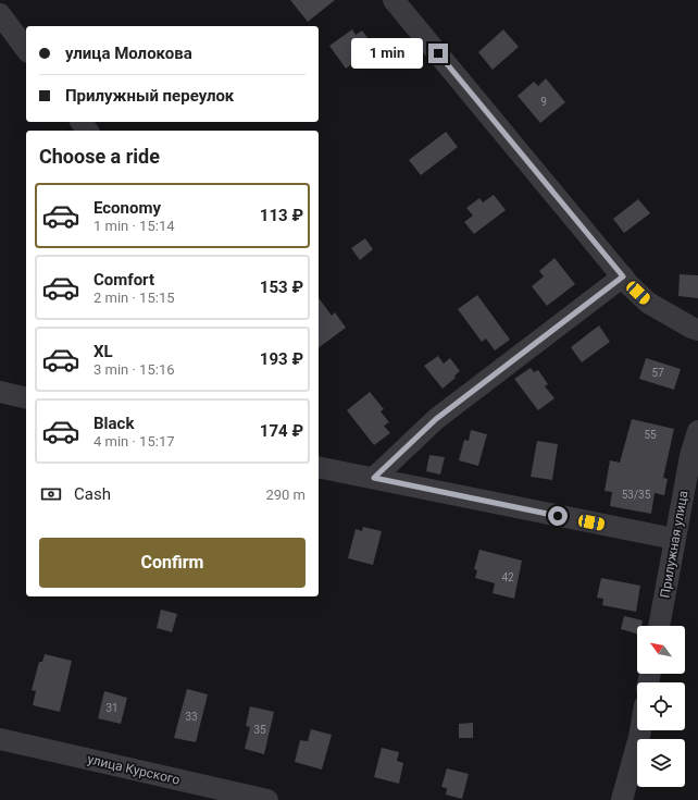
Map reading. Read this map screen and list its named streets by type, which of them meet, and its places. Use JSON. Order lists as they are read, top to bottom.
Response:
{
  "streets": {
    "street": ["Прилужная улица", "улица Курского"]
  },
  "house_numbers": [
    "9",
    "57",
    "55",
    "53/35",
    "42",
    "31",
    "33",
    "35"
  ],
  "north": "top left",
  "page": {
    "banner": ["улица Молокова", "Прилужный переулок"],
    "bubble": "1 min",
    "heading": "Choose a ride",
    "list": [
      {
        "name": "Economy",
        "note": "1 min · 15:14",
        "value": "113 ₽"
      },
      {
        "name": "Comfort",
        "note": "2 min · 15:15",
        "value": "153 ₽"
      },
      {
        "name": "XL",
        "note": "3 min · 15:16",
        "value": "193 ₽"
      },
      {
        "name": "Black",
        "note": "4 min · 15:17",
        "value": "174 ₽"
      }
    ],
    "pay": ["Cash", "290 m"],
    "buttons": "Confirm"
  }
}
